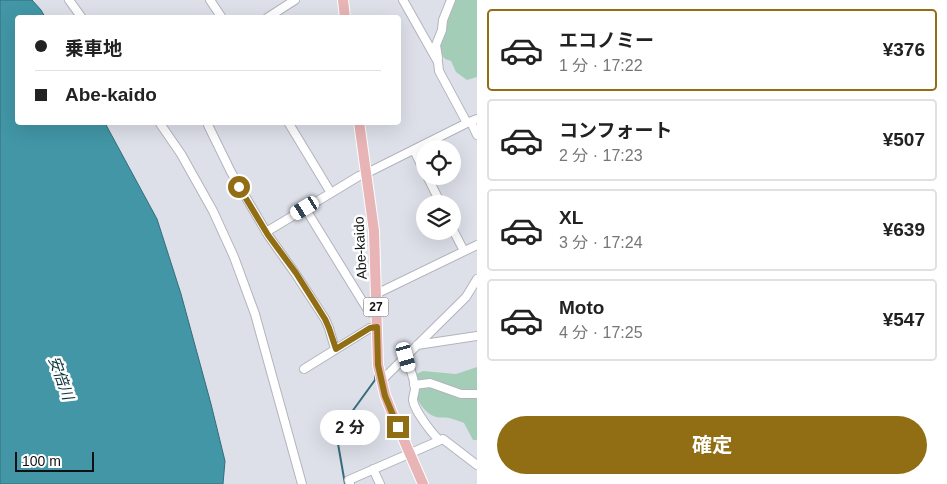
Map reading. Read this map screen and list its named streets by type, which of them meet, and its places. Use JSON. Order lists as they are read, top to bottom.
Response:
{
  "streets": {
    "main road": ["Abe-kaido", "27"]
  },
  "water": ["安倍川"],
  "scale_bar": "100 m",
  "page": {
    "list": [
      {
        "name": "エコノミー",
        "note": "1 分 · 17:22",
        "value": "¥376"
      },
      {
        "name": "コンフォート",
        "note": "2 分 · 17:23",
        "value": "¥507"
      },
      {
        "name": "XL",
        "note": "3 分 · 17:24",
        "value": "¥639"
      },
      {
        "name": "Moto",
        "note": "4 分 · 17:25",
        "value": "¥547"
      }
    ],
    "banner": ["乗車地", "Abe-kaido"],
    "buttons": "確定",
    "bubble": "2 分",
    "scale": "100 m"
  }
}
